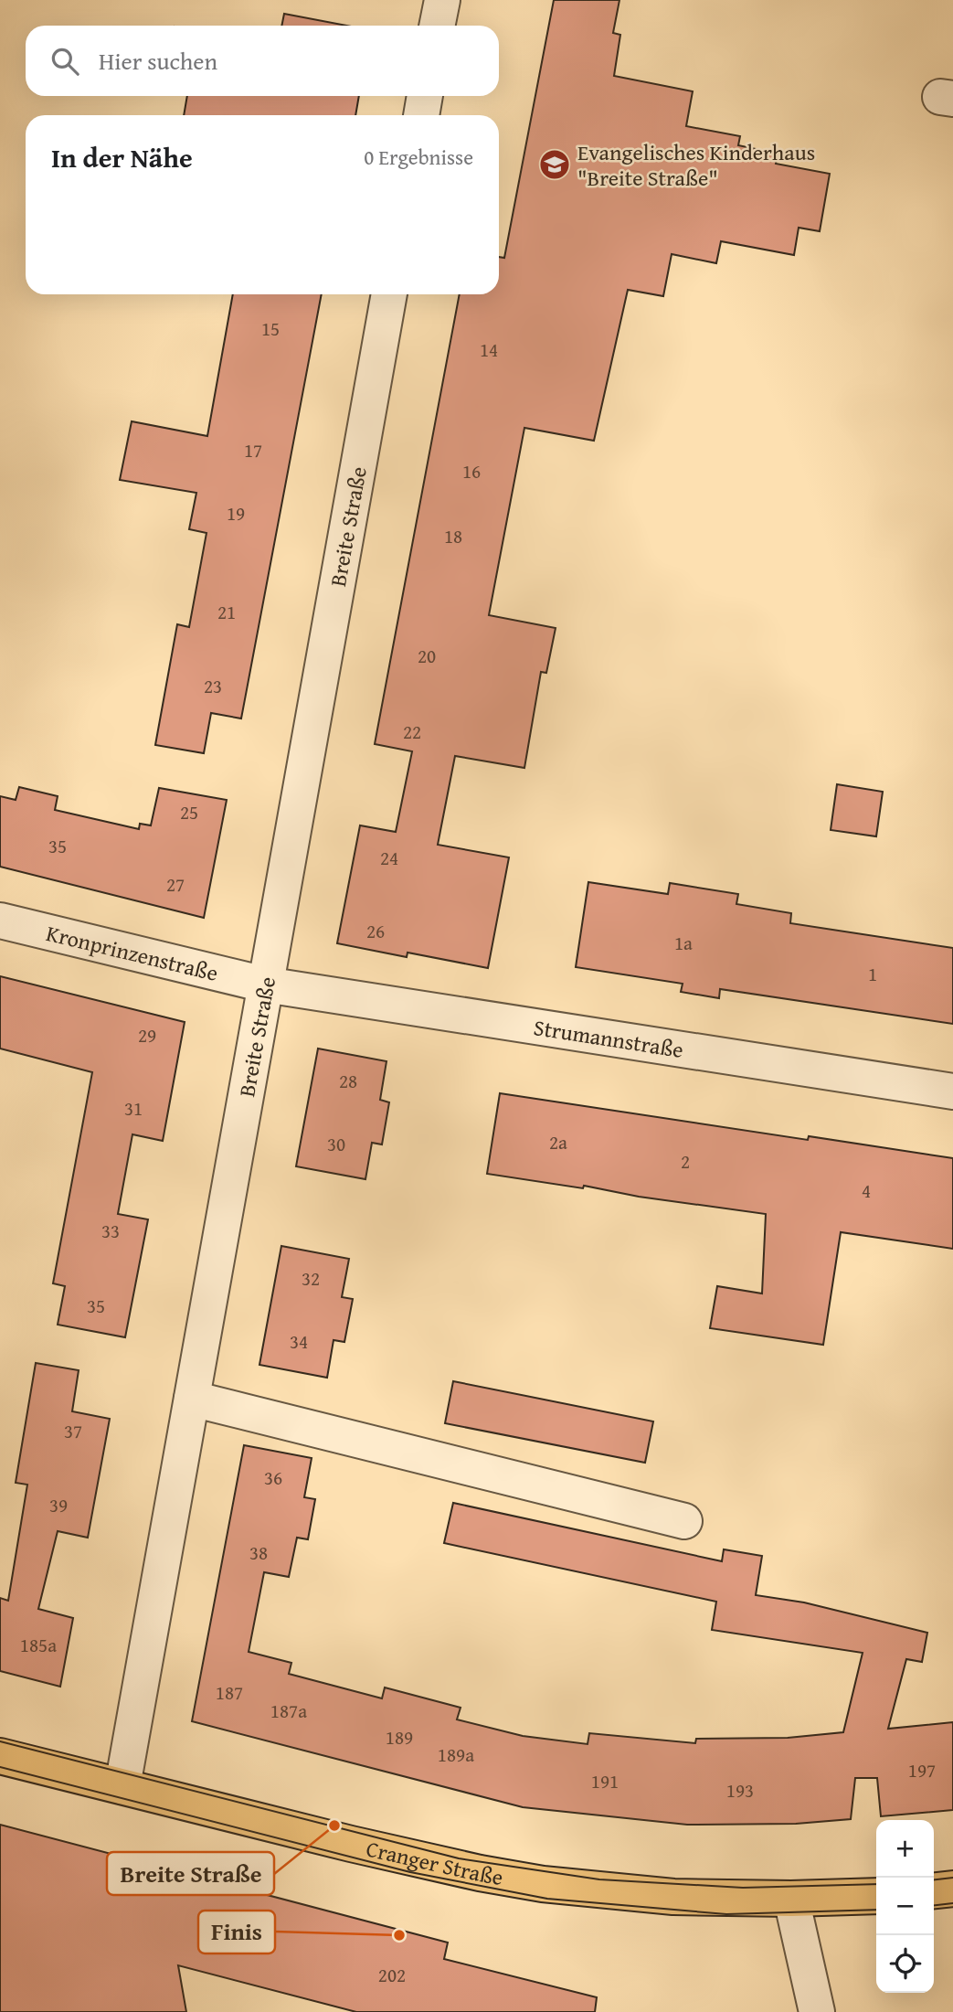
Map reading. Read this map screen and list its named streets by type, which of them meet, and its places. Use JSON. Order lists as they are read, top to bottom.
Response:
{
  "streets": {
    "main road": ["Cranger Straße"],
    "street": ["Breite Straße", "Kronprinzenstraße", "Strumannstraße"]
  },
  "crossings": [
    ["Breite Straße", "Kronprinzenstraße"],
    ["Breite Straße", "Strumannstraße"],
    ["Breite Straße", "Cranger Straße"],
    ["Kronprinzenstraße", "Strumannstraße"]
  ],
  "places": {
    "school or university": ["Evangelisches Kinderhaus \"Breite Straße\""],
    "other": ["Breite Straße", "Finis"]
  },
  "house_numbers": [
    "15",
    "14",
    "17",
    "16",
    "19",
    "18",
    "21",
    "20",
    "23",
    "22",
    "25",
    "35",
    "24",
    "27",
    "26",
    "1a",
    "1",
    "29",
    "28",
    "31",
    "2a",
    "30",
    "2",
    "4",
    "33",
    "32",
    "35",
    "34",
    "37",
    "36",
    "39",
    "38",
    "185a",
    "187",
    "187a",
    "189",
    "189a",
    "197",
    "191",
    "193",
    "202"
  ],
  "page": {
    "search": "Hier suchen",
    "heading": ["In der Nähe", "0 Ergebnisse"],
    "map_buttons": ["+", "−"]
  }
}
